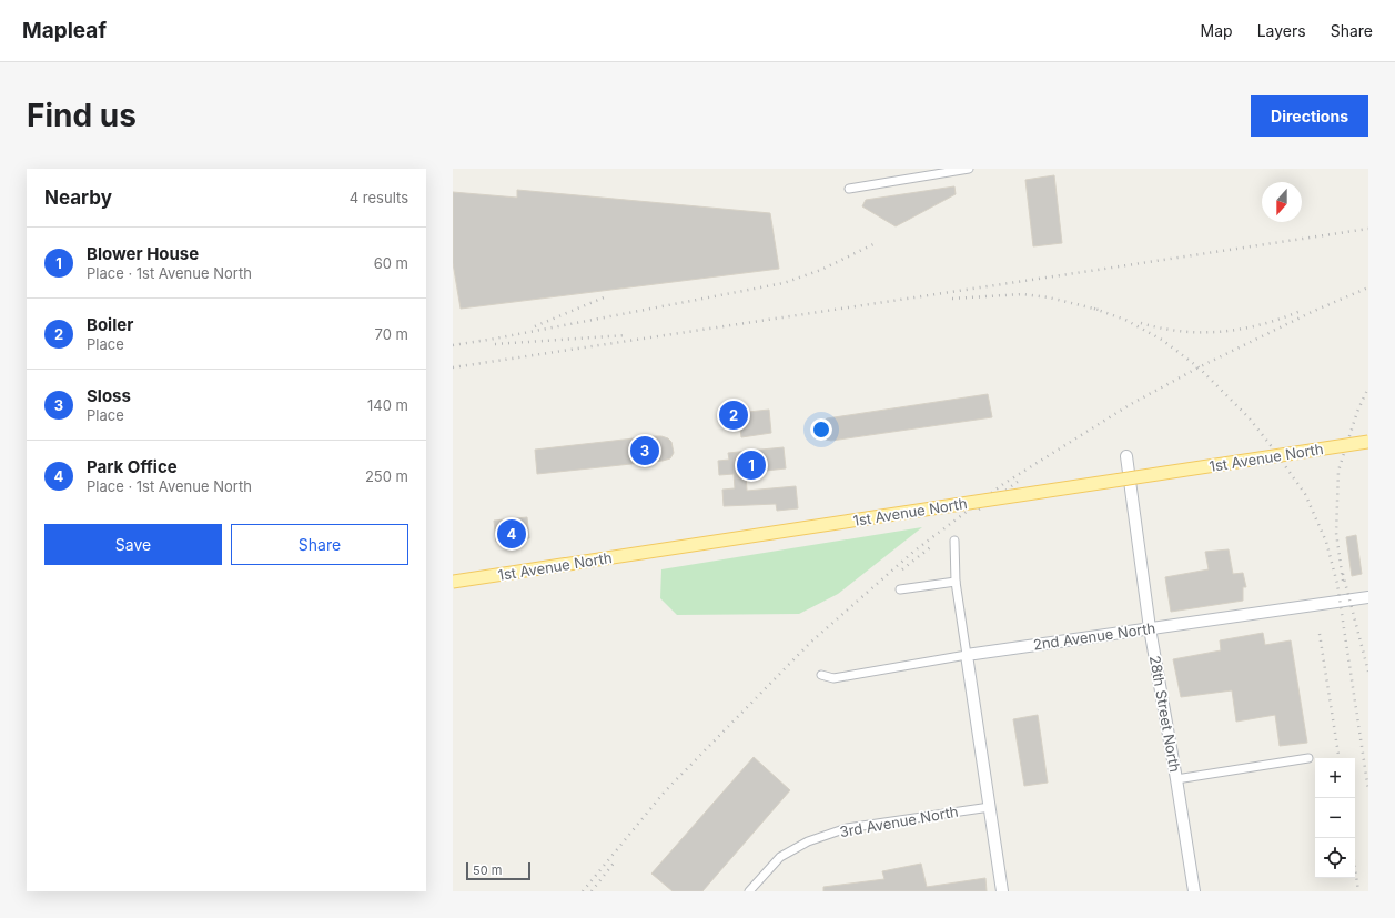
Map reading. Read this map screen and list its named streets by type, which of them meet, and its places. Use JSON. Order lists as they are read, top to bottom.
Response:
{
  "streets": {
    "main road": ["1st Avenue North"],
    "street": ["2nd Avenue North", "28th Street North", "3rd Avenue North"]
  },
  "crossings": [
    ["2nd Avenue North", "28th Street North"]
  ],
  "scale_bar": "50 m",
  "north": "bottom",
  "page": {
    "header": "Mapleaf",
    "nav": ["Map", "Layers", "Share"],
    "buttons": [
      "Directions",
      ["Save", "Share"]
    ],
    "title": "Find us",
    "heading": ["Nearby", "4 results"],
    "list": [
      {
        "mark": "1",
        "name": "Blower House",
        "note": "Place · 1st Avenue North",
        "value": "60 m"
      },
      {
        "mark": "2",
        "name": "Boiler",
        "note": "Place",
        "value": "70 m"
      },
      {
        "mark": "3",
        "name": "Sloss",
        "note": "Place",
        "value": "140 m"
      },
      {
        "mark": "4",
        "name": "Park Office",
        "note": "Place · 1st Avenue North",
        "value": "250 m"
      }
    ],
    "pins": [
      "2",
      "3",
      "1",
      "4"
    ],
    "map_buttons": ["+", "−"],
    "scale": "50 m"
  }
}
